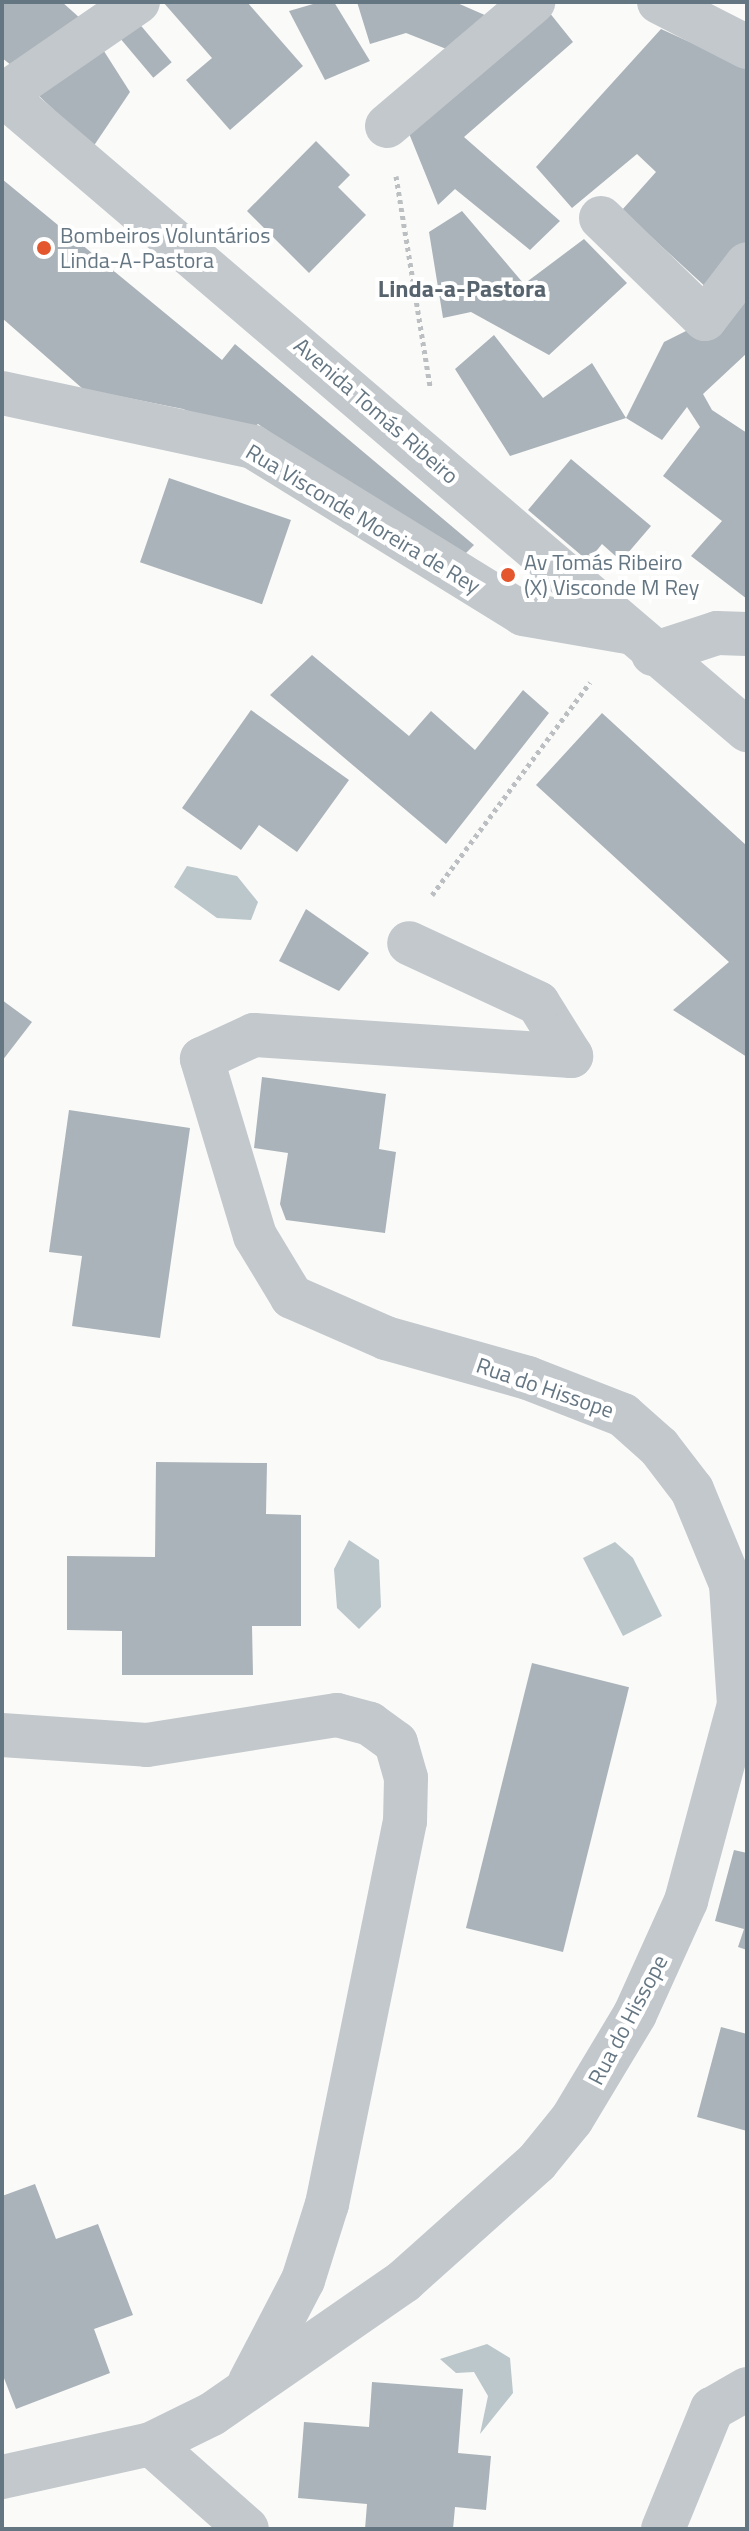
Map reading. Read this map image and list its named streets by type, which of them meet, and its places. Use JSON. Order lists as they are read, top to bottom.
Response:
{
  "streets": {
    "street": ["Avenida Tomás Ribeiro", "Rua Visconde Moreira de Rey", "Rua do Hissope"]
  },
  "crossings": [
    ["Avenida Tomás Ribeiro", "Rua Visconde Moreira de Rey"]
  ],
  "districts": ["Linda-a-Pastora"],
  "places": ["Bombeiros Voluntários Linda-A-Pastora", "Av Tomás Ribeiro (X) Visconde M Rey"]
}
